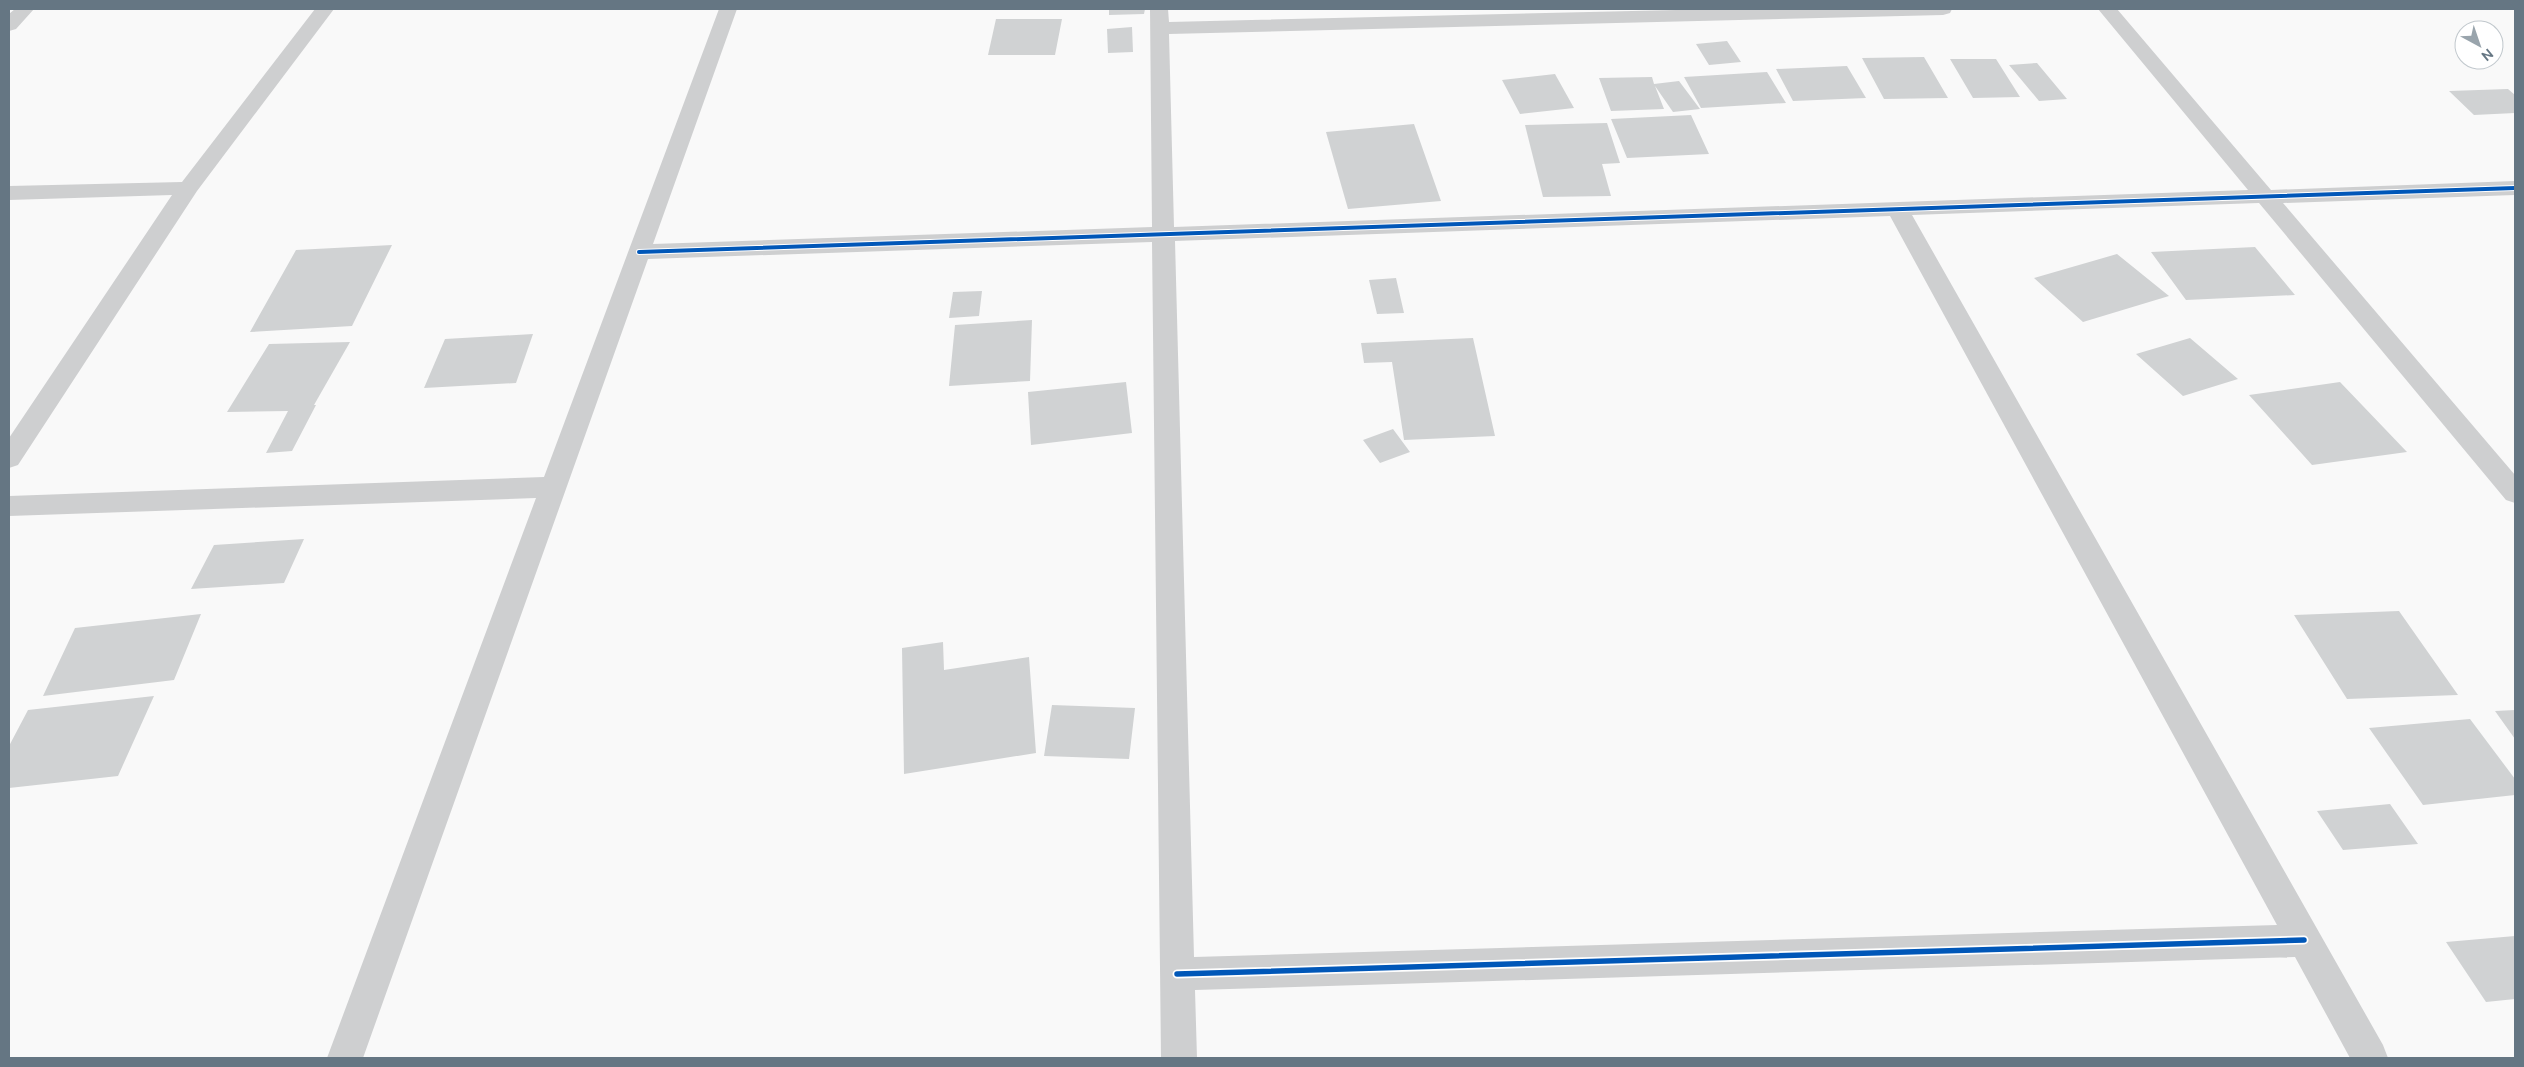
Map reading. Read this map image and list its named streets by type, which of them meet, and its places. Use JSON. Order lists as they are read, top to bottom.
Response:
{
  "north": "bottom right"
}
